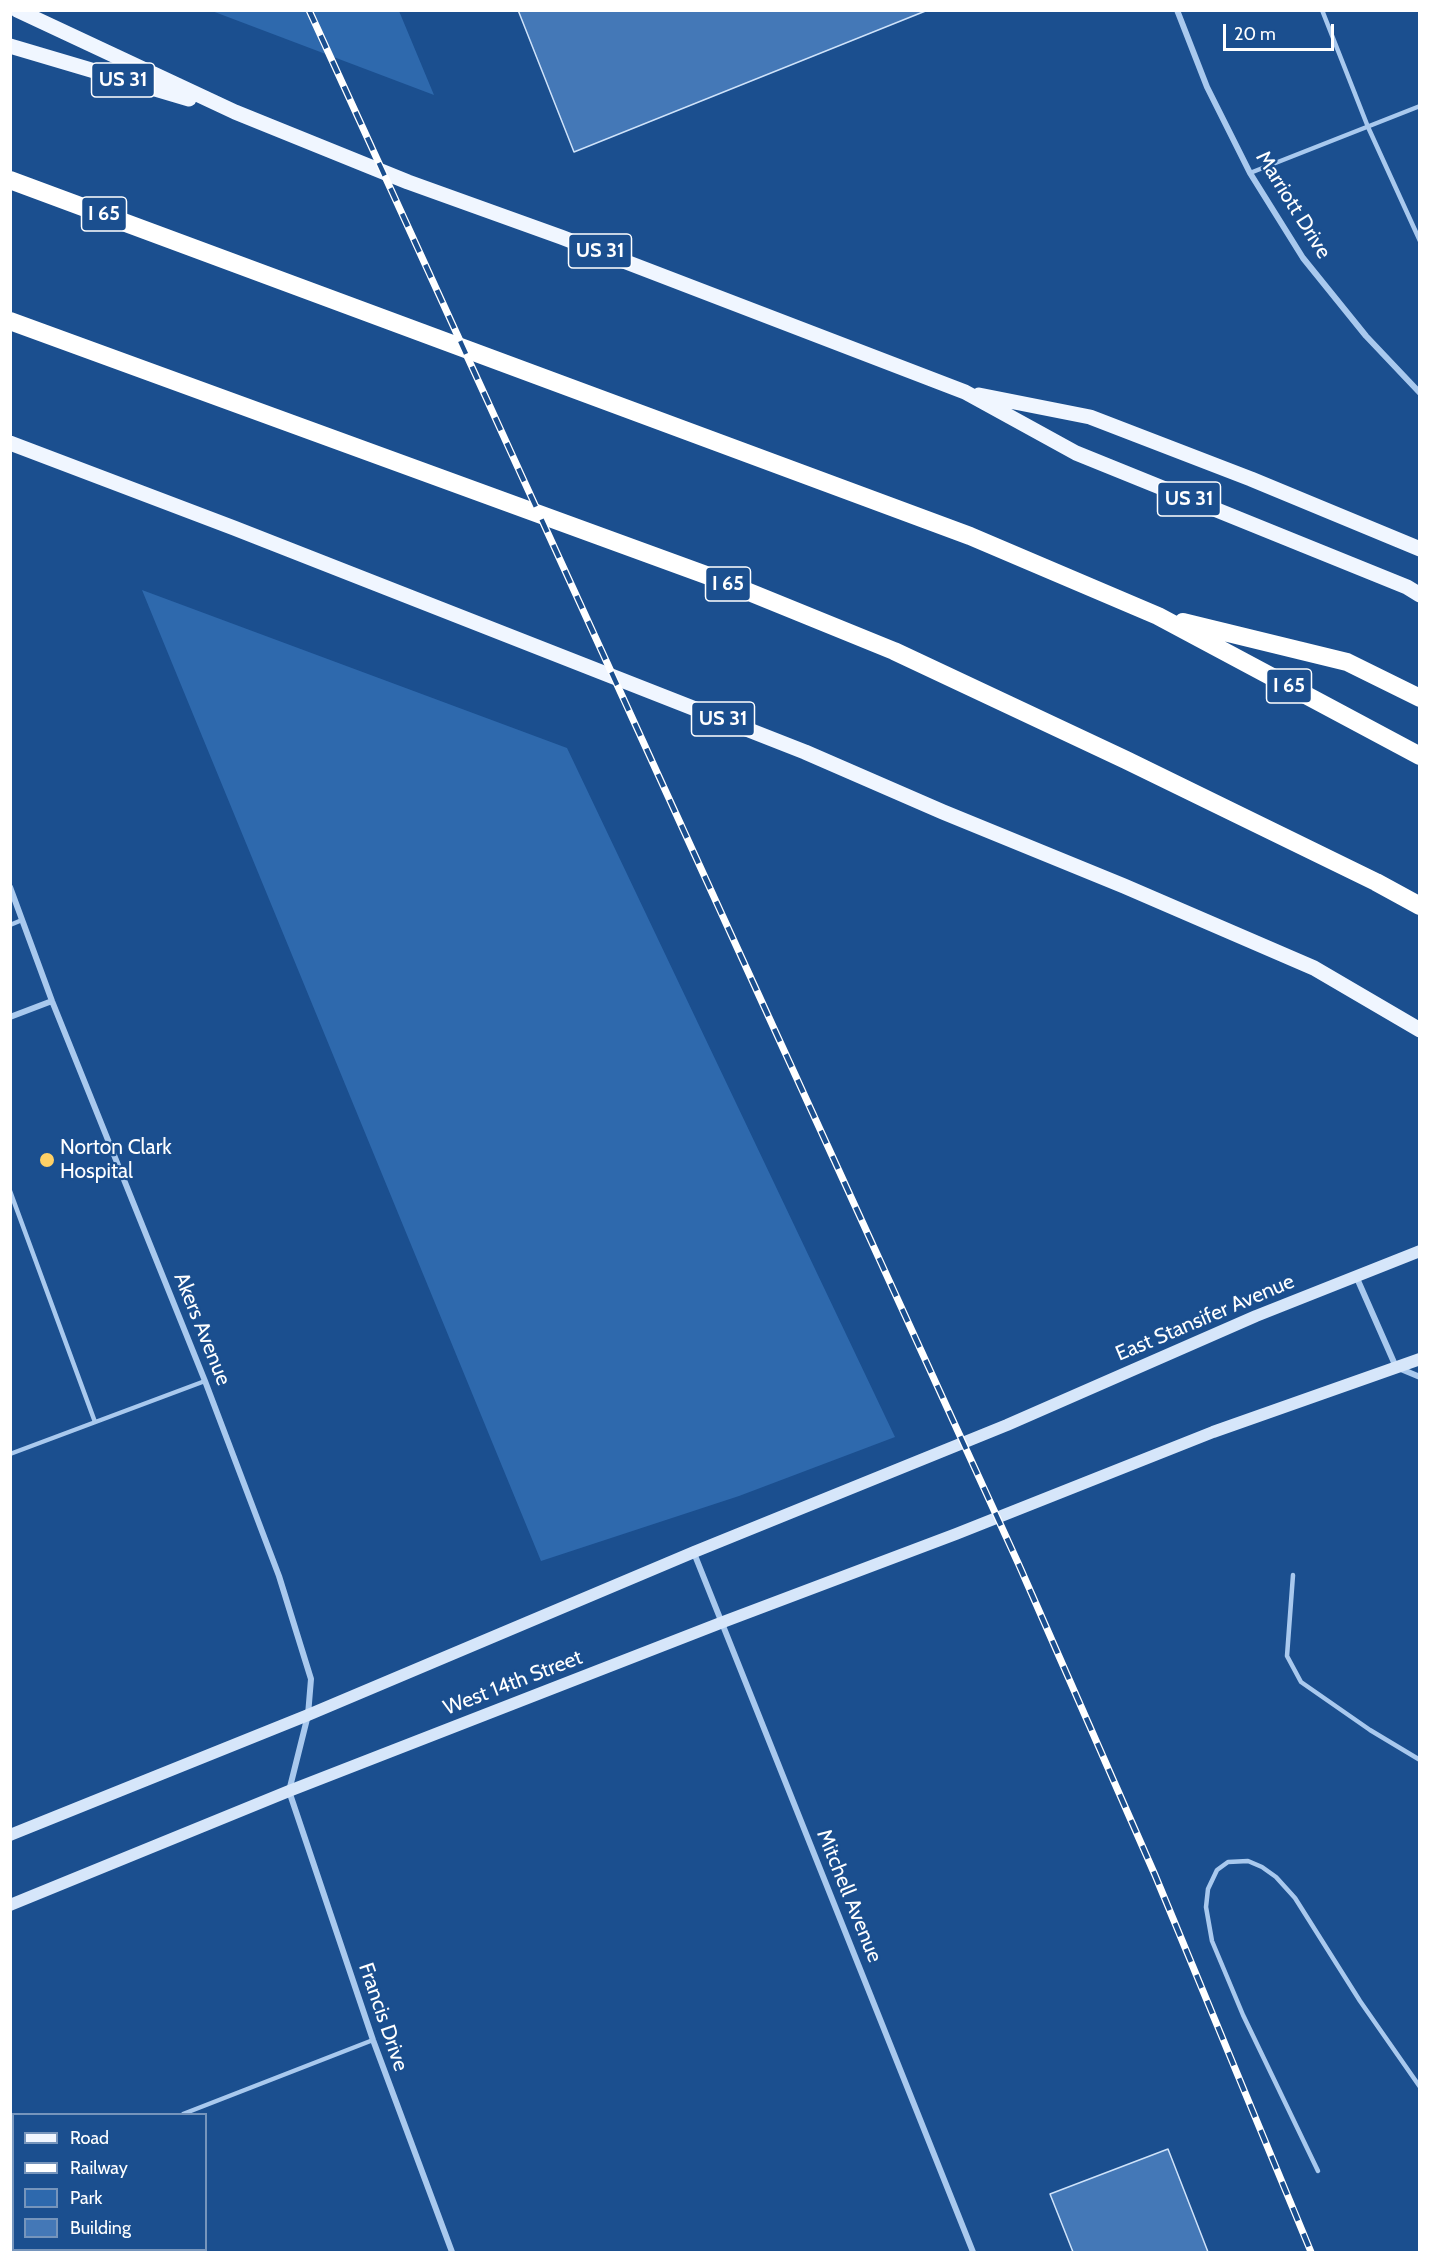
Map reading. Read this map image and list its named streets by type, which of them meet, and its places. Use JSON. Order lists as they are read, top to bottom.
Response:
{
  "streets": {
    "highway": ["I 65"],
    "main road": ["US 31"],
    "street": [
      "Marriott Drive",
      "East Stansifer Avenue",
      "Akers Avenue",
      "West 14th Street",
      "Mitchell Avenue",
      "Francis Drive"
    ]
  },
  "crossings": [
    ["East Stansifer Avenue", "Mitchell Avenue"],
    ["Akers Avenue", "West 14th Street"],
    ["Akers Avenue", "Francis Drive"],
    ["West 14th Street", "Mitchell Avenue"],
    ["West 14th Street", "Francis Drive"]
  ],
  "places": ["Norton Clark Hospital"],
  "legend": [
    "Road",
    "Railway",
    "Park",
    "Building"
  ],
  "scale_bar": "20 m"
}
